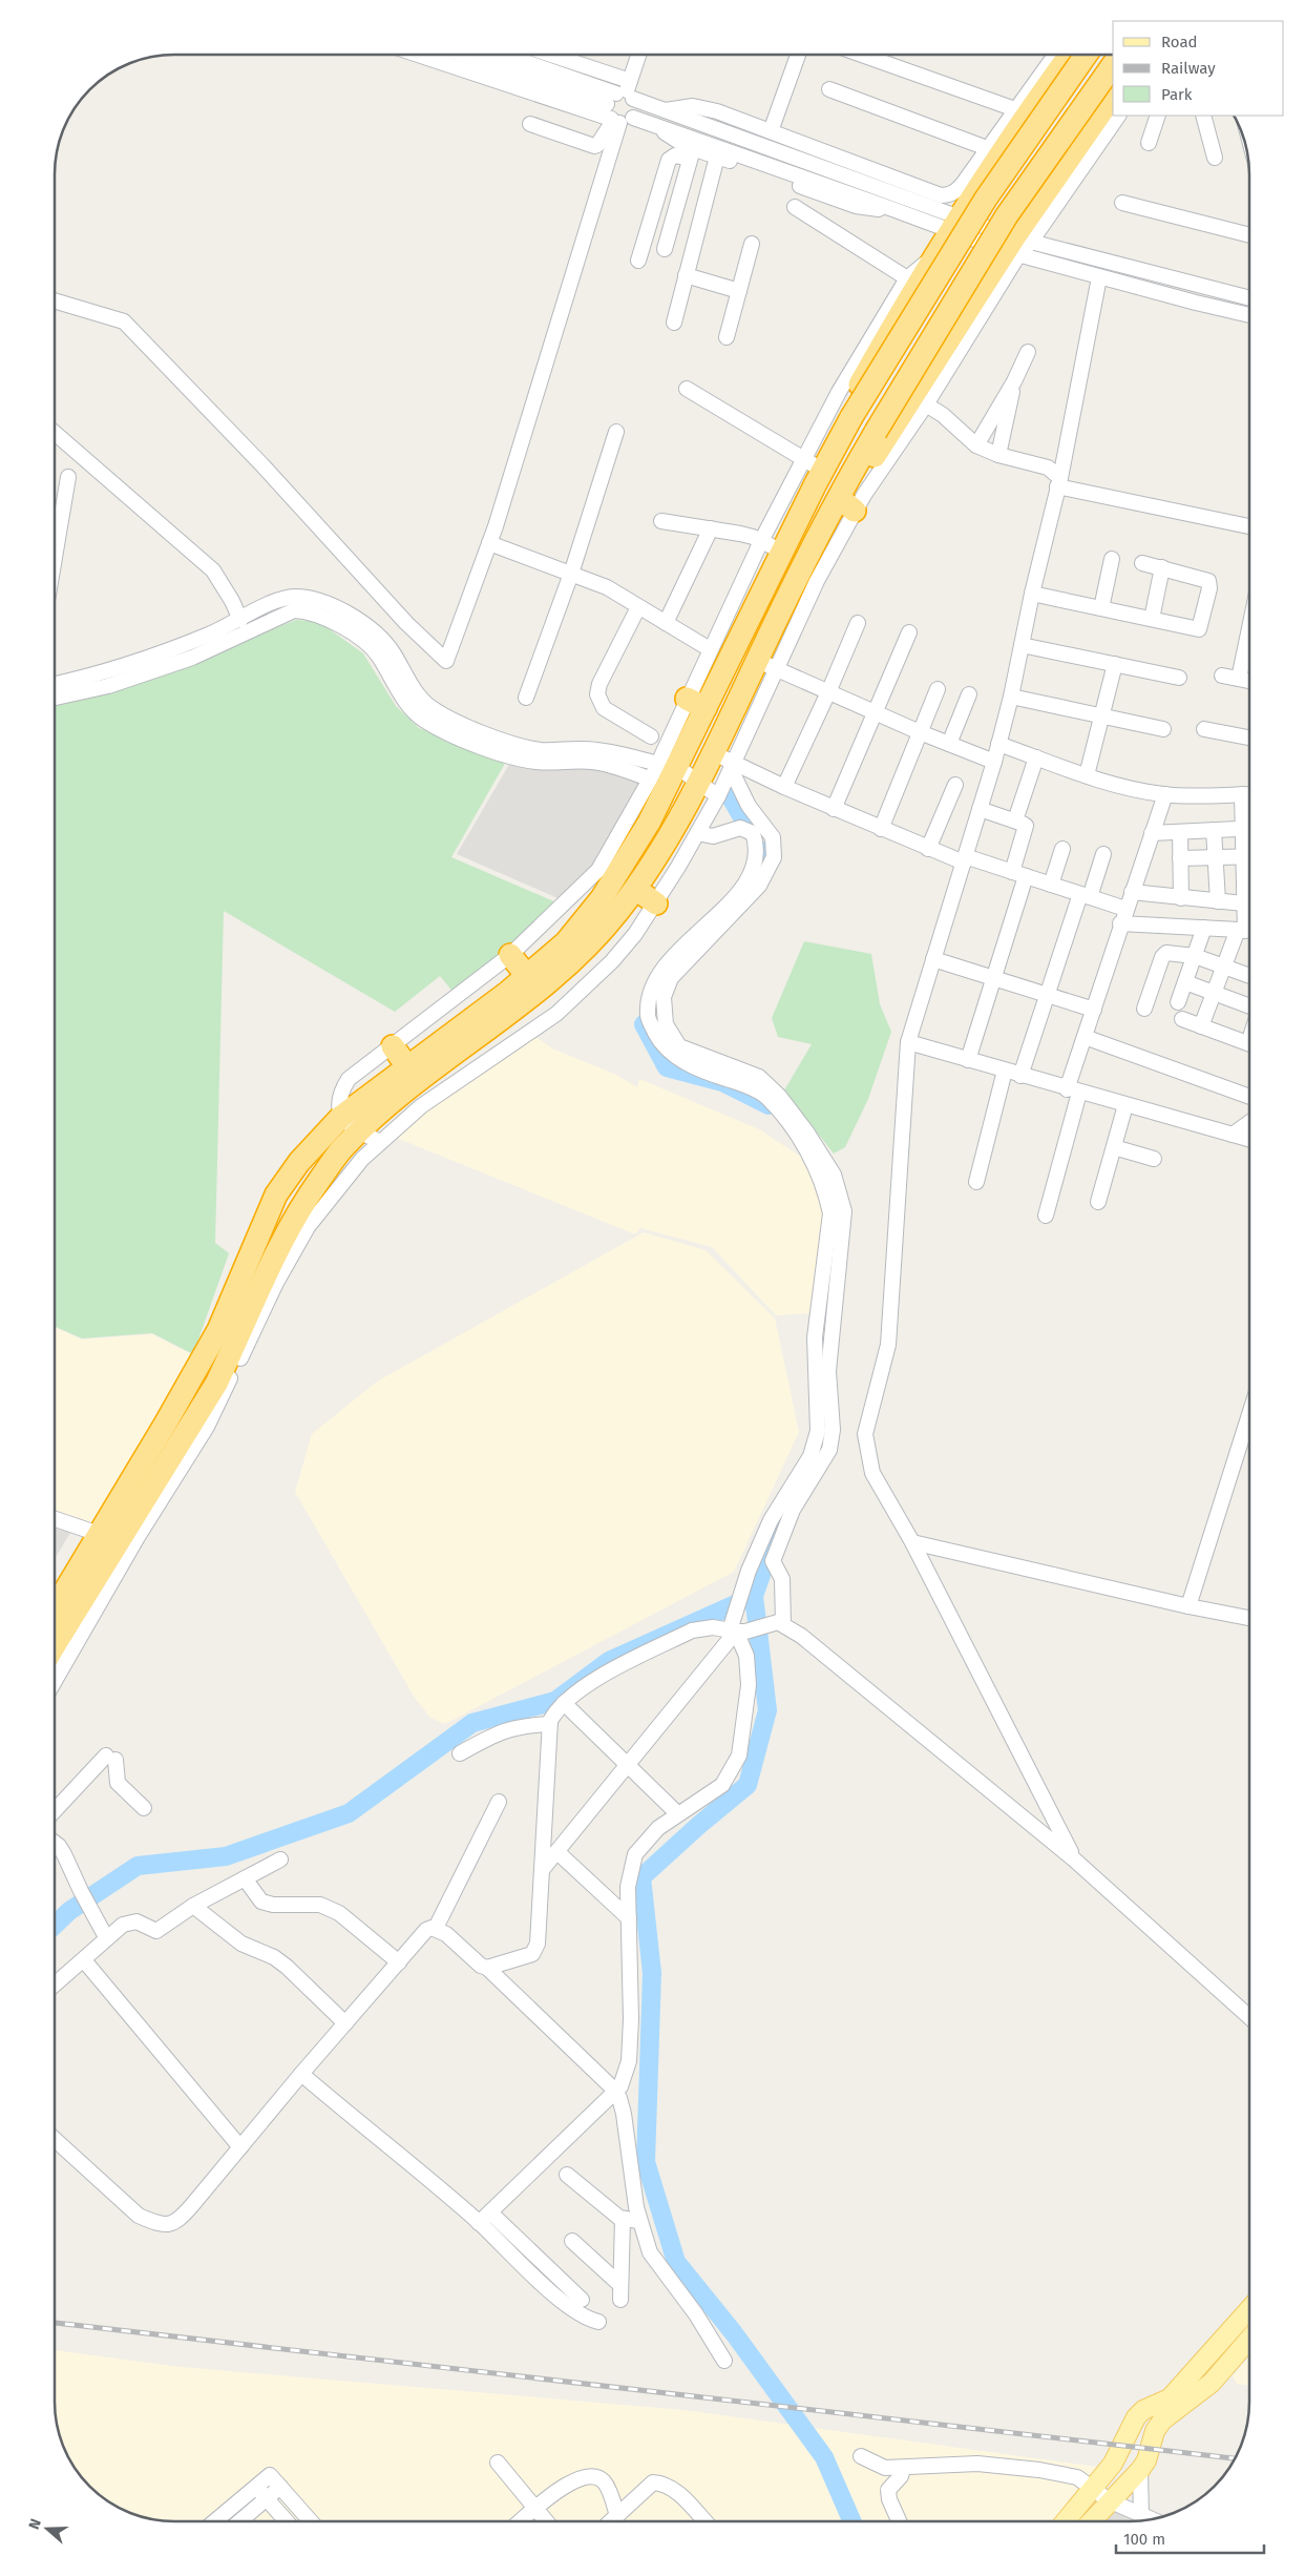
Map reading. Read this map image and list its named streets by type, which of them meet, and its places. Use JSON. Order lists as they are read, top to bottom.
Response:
{
  "legend": ["Road", "Railway", "Park"],
  "scale_bar": "100 m",
  "north": "left"
}
